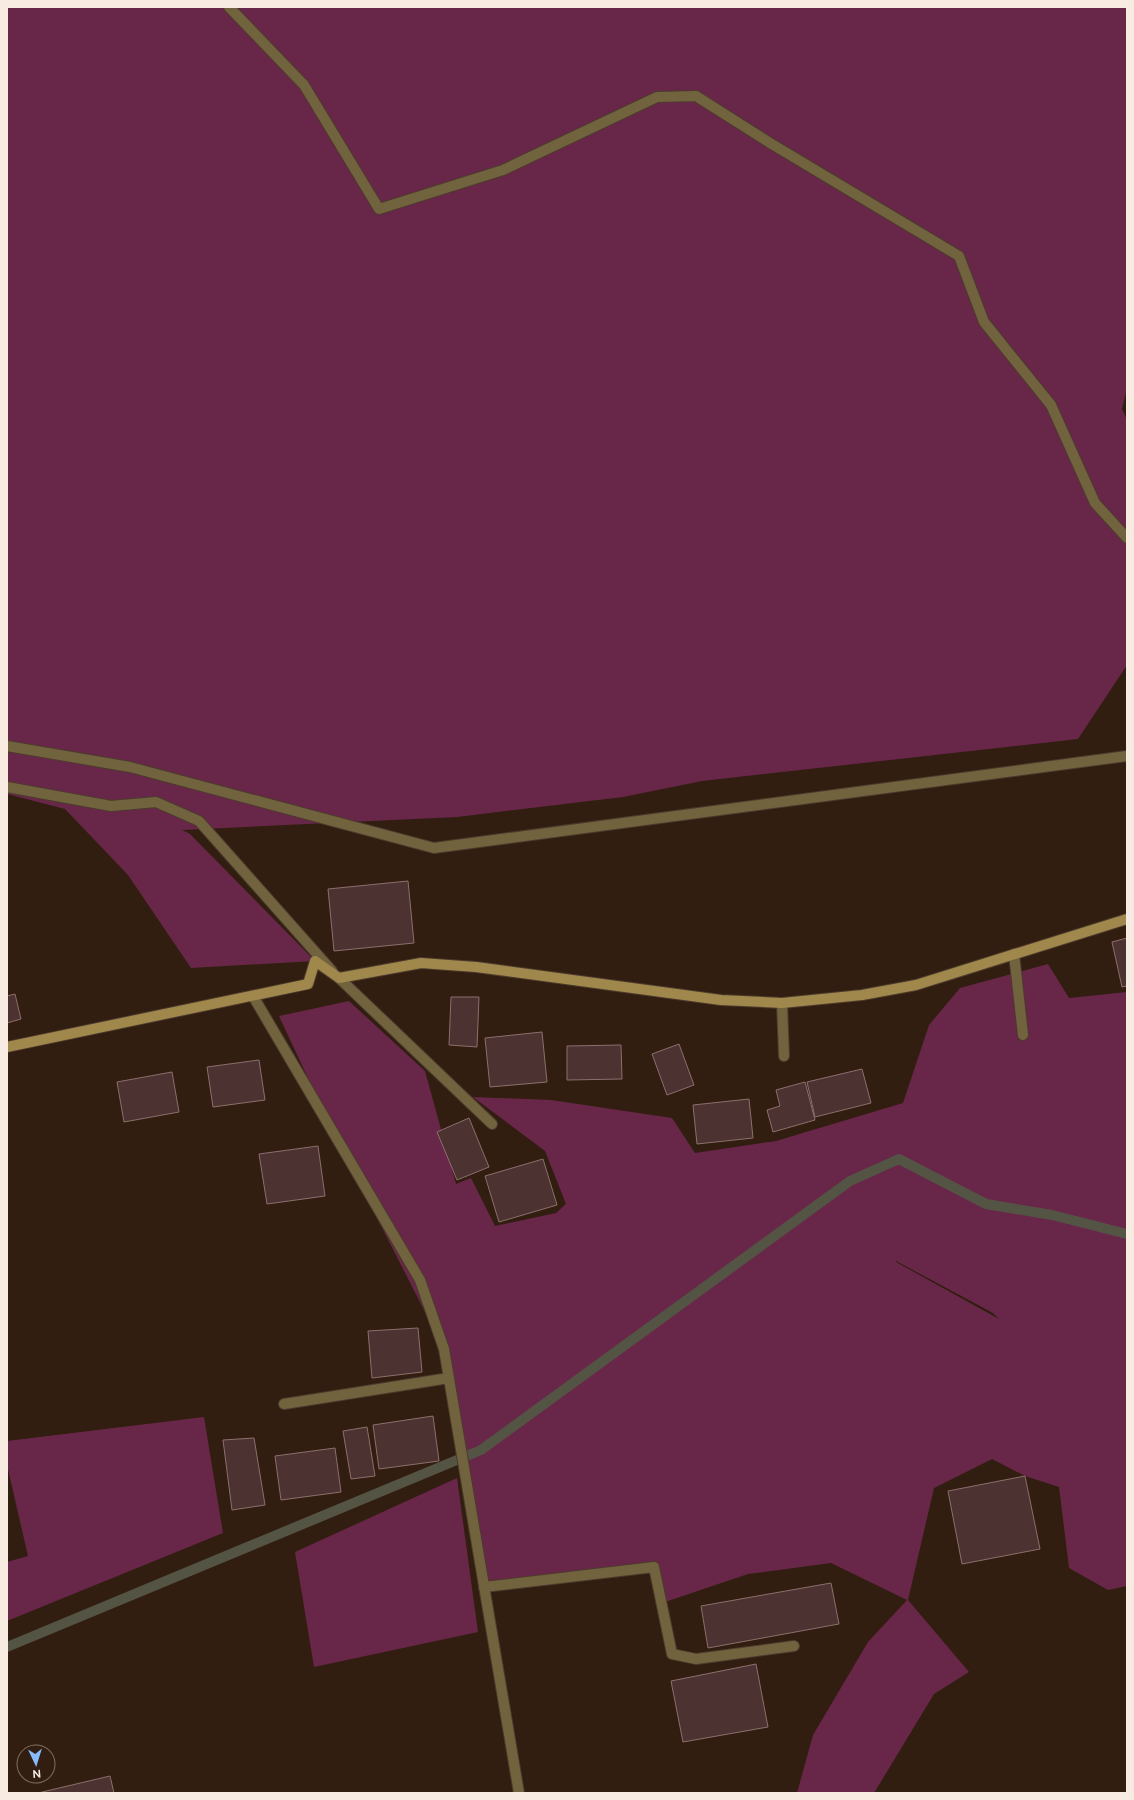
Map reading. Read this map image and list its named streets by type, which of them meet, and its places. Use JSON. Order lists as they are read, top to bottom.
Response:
{
  "north": "bottom"
}
